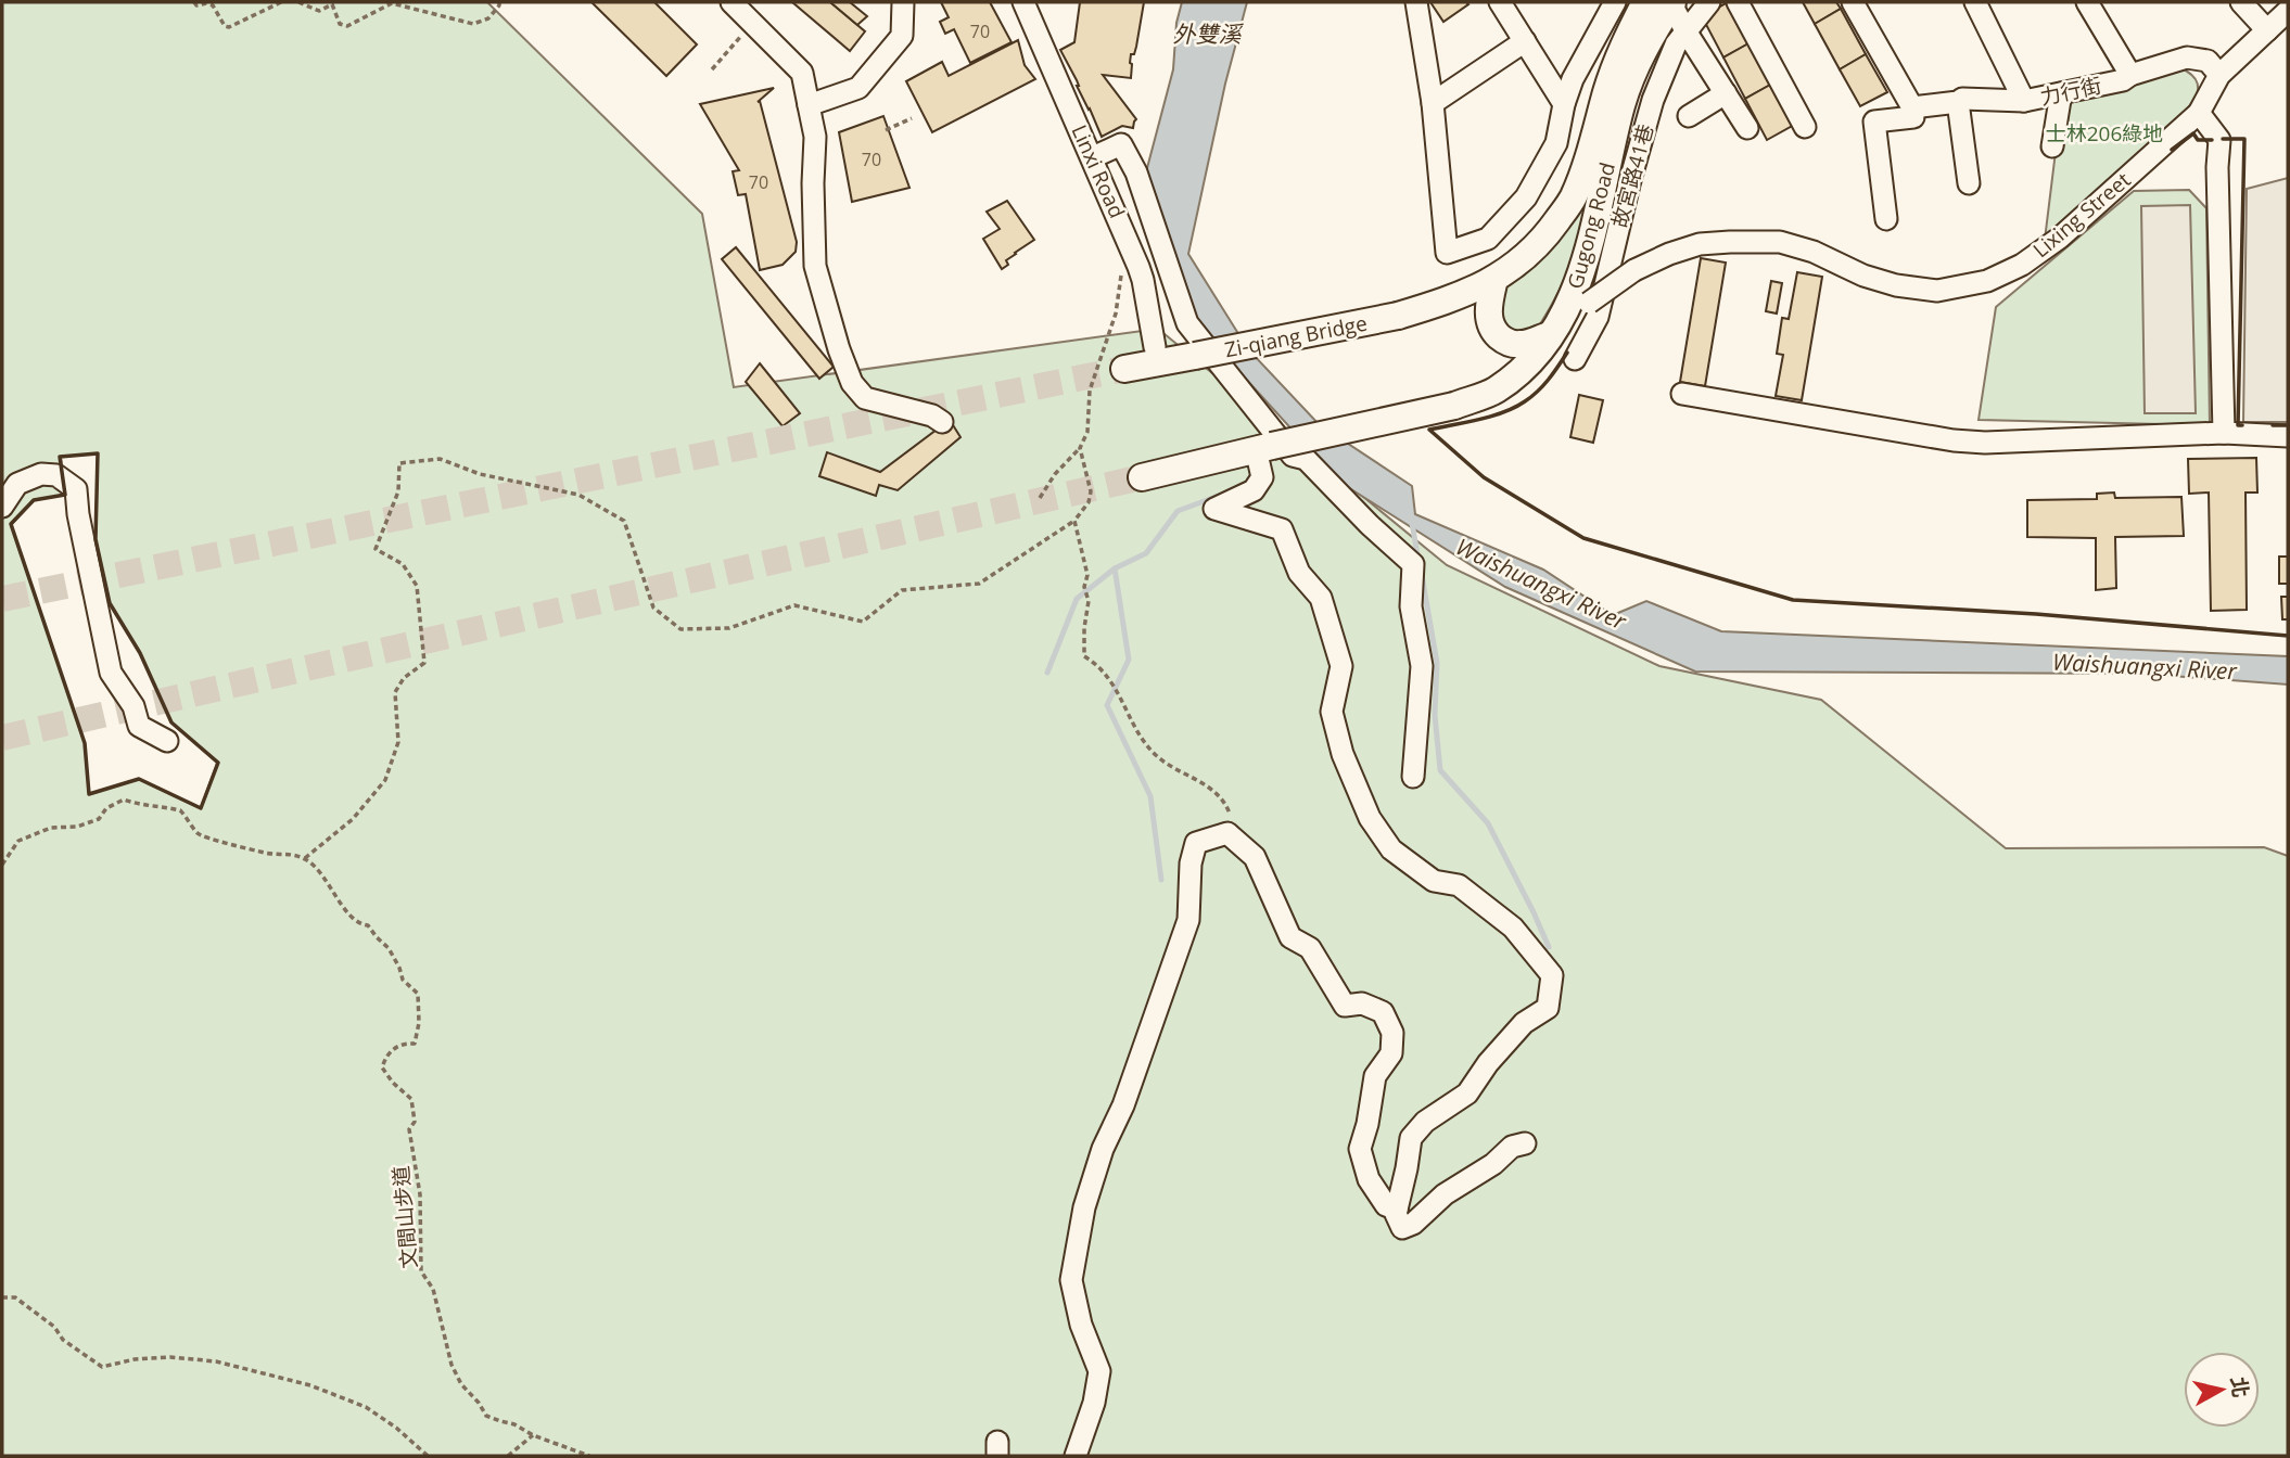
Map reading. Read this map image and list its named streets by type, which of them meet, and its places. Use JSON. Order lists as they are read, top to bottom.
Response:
{
  "streets": {
    "main road": ["Gugong Road", "Zi-qiang Bridge"],
    "street": [
      "力行街",
      "Linxi Road",
      "故宮路41巷",
      "Lixing Street"
    ],
    "path": ["文間山步道"]
  },
  "crossings": [
    ["力行街", "Lixing Street"],
    ["Lixing Street", "Gugong Road"],
    ["Gugong Road", "Zi-qiang Bridge"]
  ],
  "water": ["外雙溪", "Waishuangxi River"],
  "parks": ["士林206綠地"],
  "house_numbers": ["70", "70", "70"],
  "north": "right"
}
